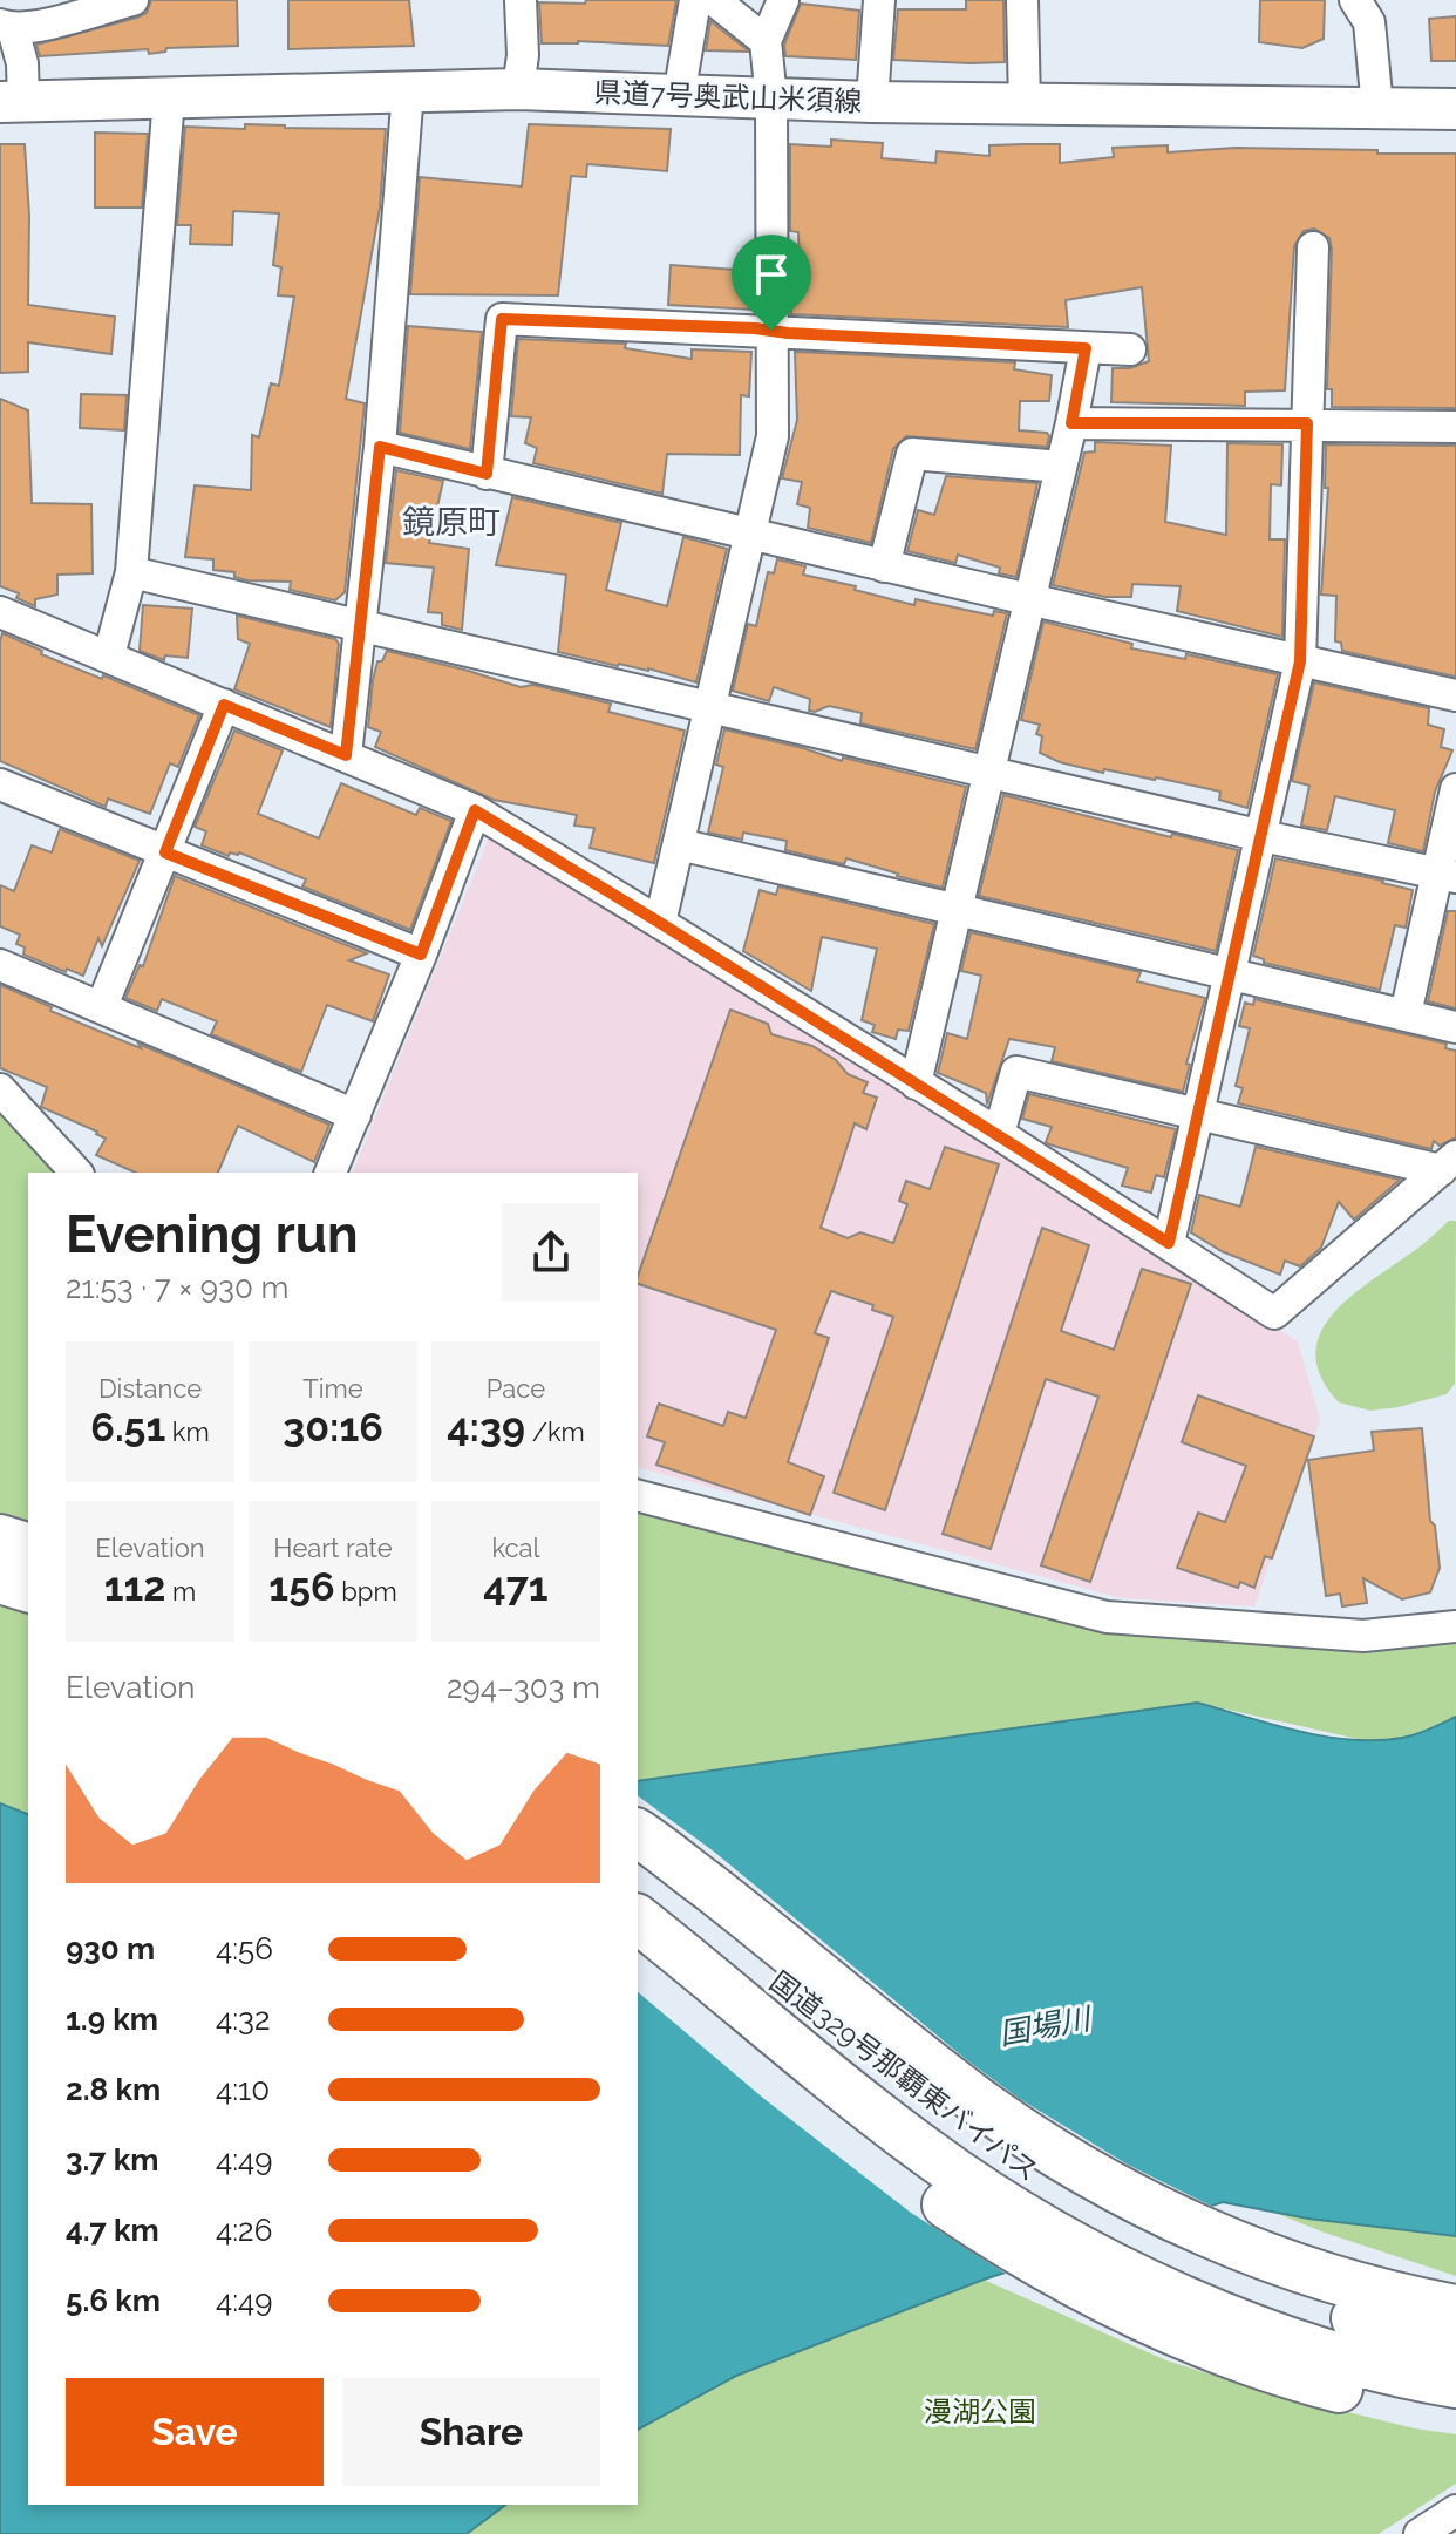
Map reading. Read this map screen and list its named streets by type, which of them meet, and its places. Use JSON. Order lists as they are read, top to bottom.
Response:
{
  "streets": {
    "highway": ["国道329号那覇東バイパス"],
    "main road": ["県道7号奥武山米須線"]
  },
  "districts": ["鏡原町"],
  "water": ["国場川"],
  "parks": ["漫湖公園"],
  "page": {
    "heading": ["Evening run", "21:53 · 7 × 930 m"],
    "stats": [
      ["Distance", "6.51 km"],
      ["Time", "30:16"],
      ["Pace", "4:39 /km"],
      ["Elevation", "112 m"],
      ["Heart rate", "156 bpm"],
      ["kcal", "471"]
    ],
    "chart": ["Elevation", "294–303 m"],
    "list": [
      {
        "name": "930 m",
        "note": "4:56"
      },
      {
        "name": "1.9 km",
        "note": "4:32"
      },
      {
        "name": "2.8 km",
        "note": "4:10"
      },
      {
        "name": "3.7 km",
        "note": "4:49"
      },
      {
        "name": "4.7 km",
        "note": "4:26"
      },
      {
        "name": "5.6 km",
        "note": "4:49"
      }
    ],
    "buttons": ["Save", "Share"]
  }
}
